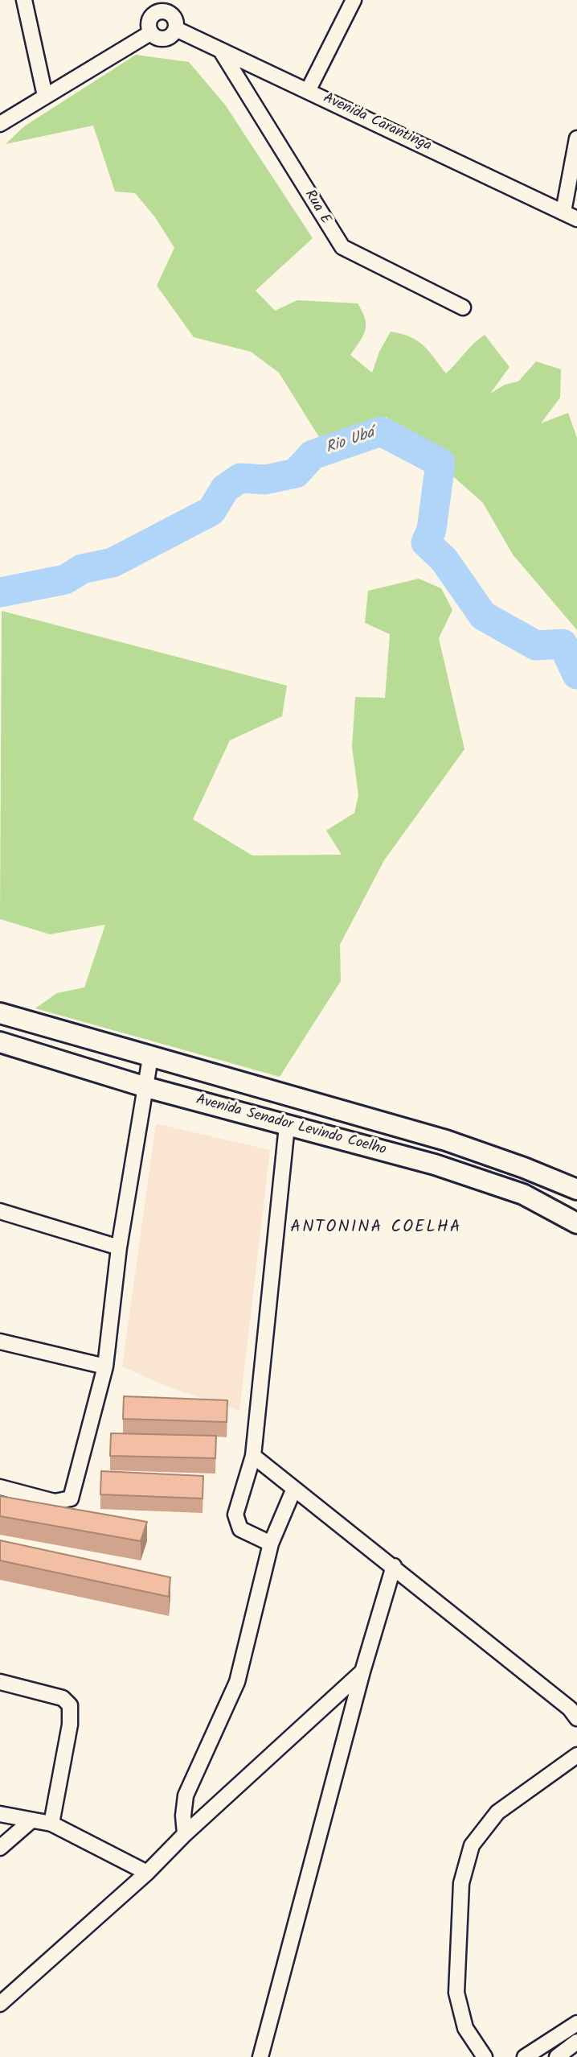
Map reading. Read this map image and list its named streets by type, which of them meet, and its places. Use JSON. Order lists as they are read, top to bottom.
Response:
{
  "streets": {
    "street": ["Avenida Carantinga", "Rua E", "Avenida Senador Levindo Coelho"]
  },
  "crossings": [
    ["Avenida Carantinga", "Rua E"]
  ],
  "districts": ["ANTONINA COELHA"],
  "water": ["Rio Ubá"]
}
